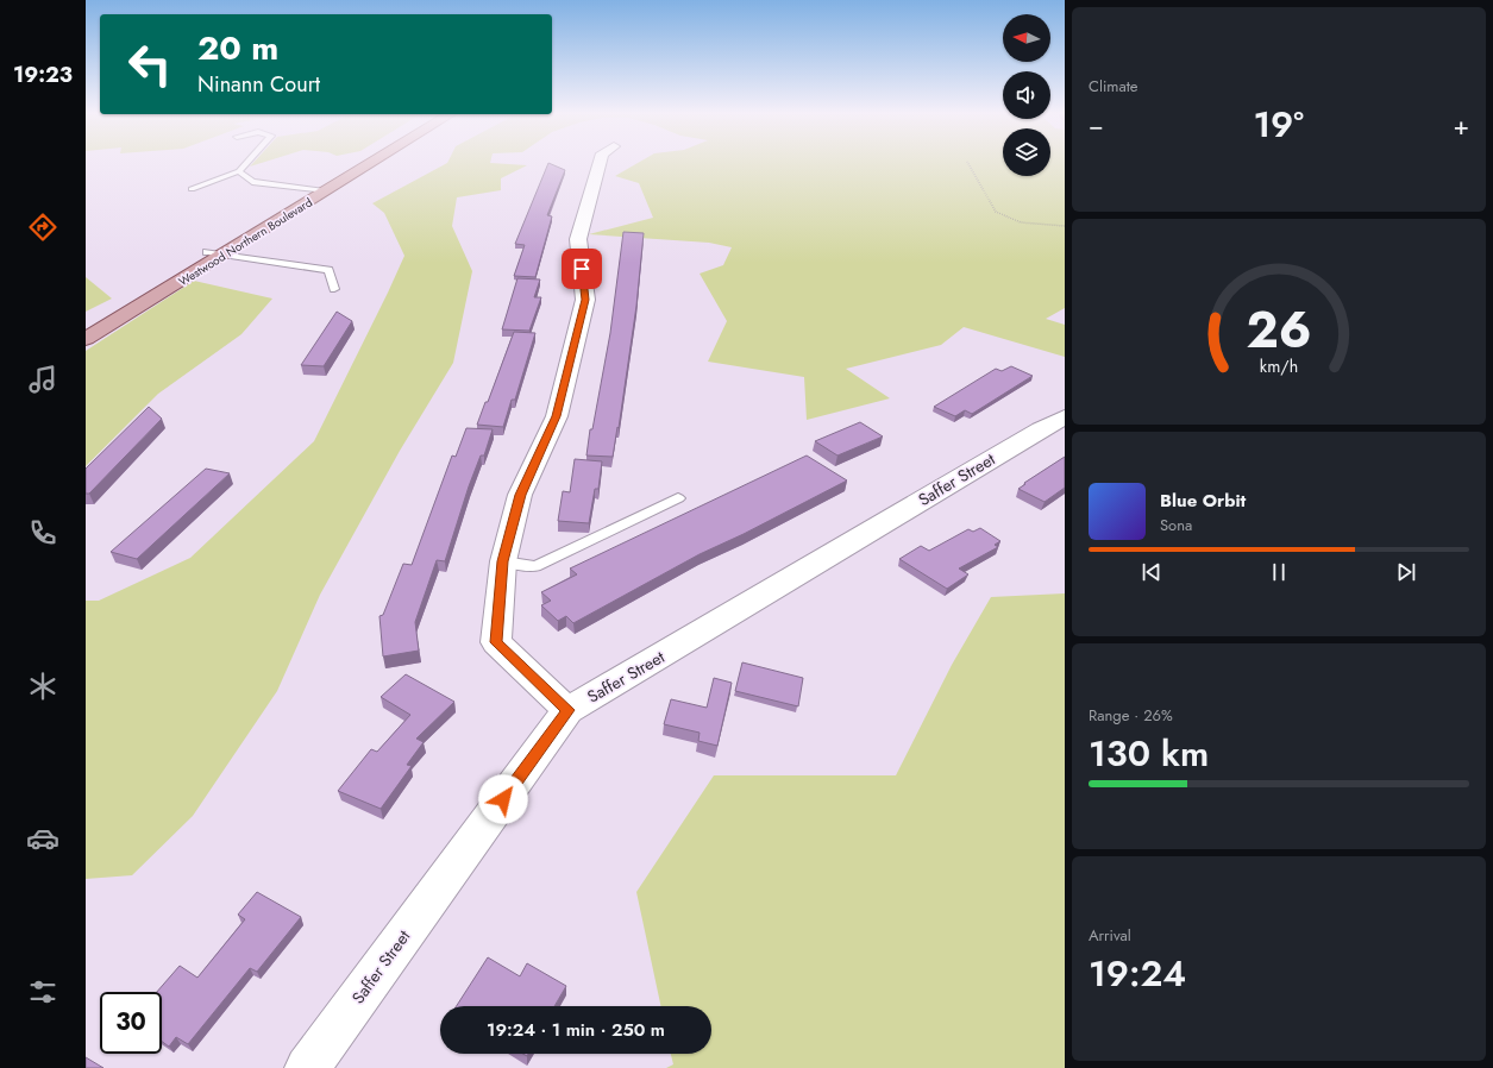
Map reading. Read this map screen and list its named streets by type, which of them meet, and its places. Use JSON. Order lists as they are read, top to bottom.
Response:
{
  "streets": {
    "main road": ["Westwood Northern Boulevard"],
    "street": ["Saffer Street"]
  },
  "north": "left",
  "page": {
    "tabs": "19:23",
    "tile": [
      "Climate",
      ["Range · 26%", "130 km"],
      ["Arrival", "19:24"]
    ],
    "turn": ["20 m", "Ninann Court"],
    "heat": ["−", "19°", "+"],
    "song": ["Blue Orbit", "Sona"],
    "limit": "30",
    "trip": "19:24 · 1 min · 250 m",
    "gauge": ["26", "km/h"]
  }
}
